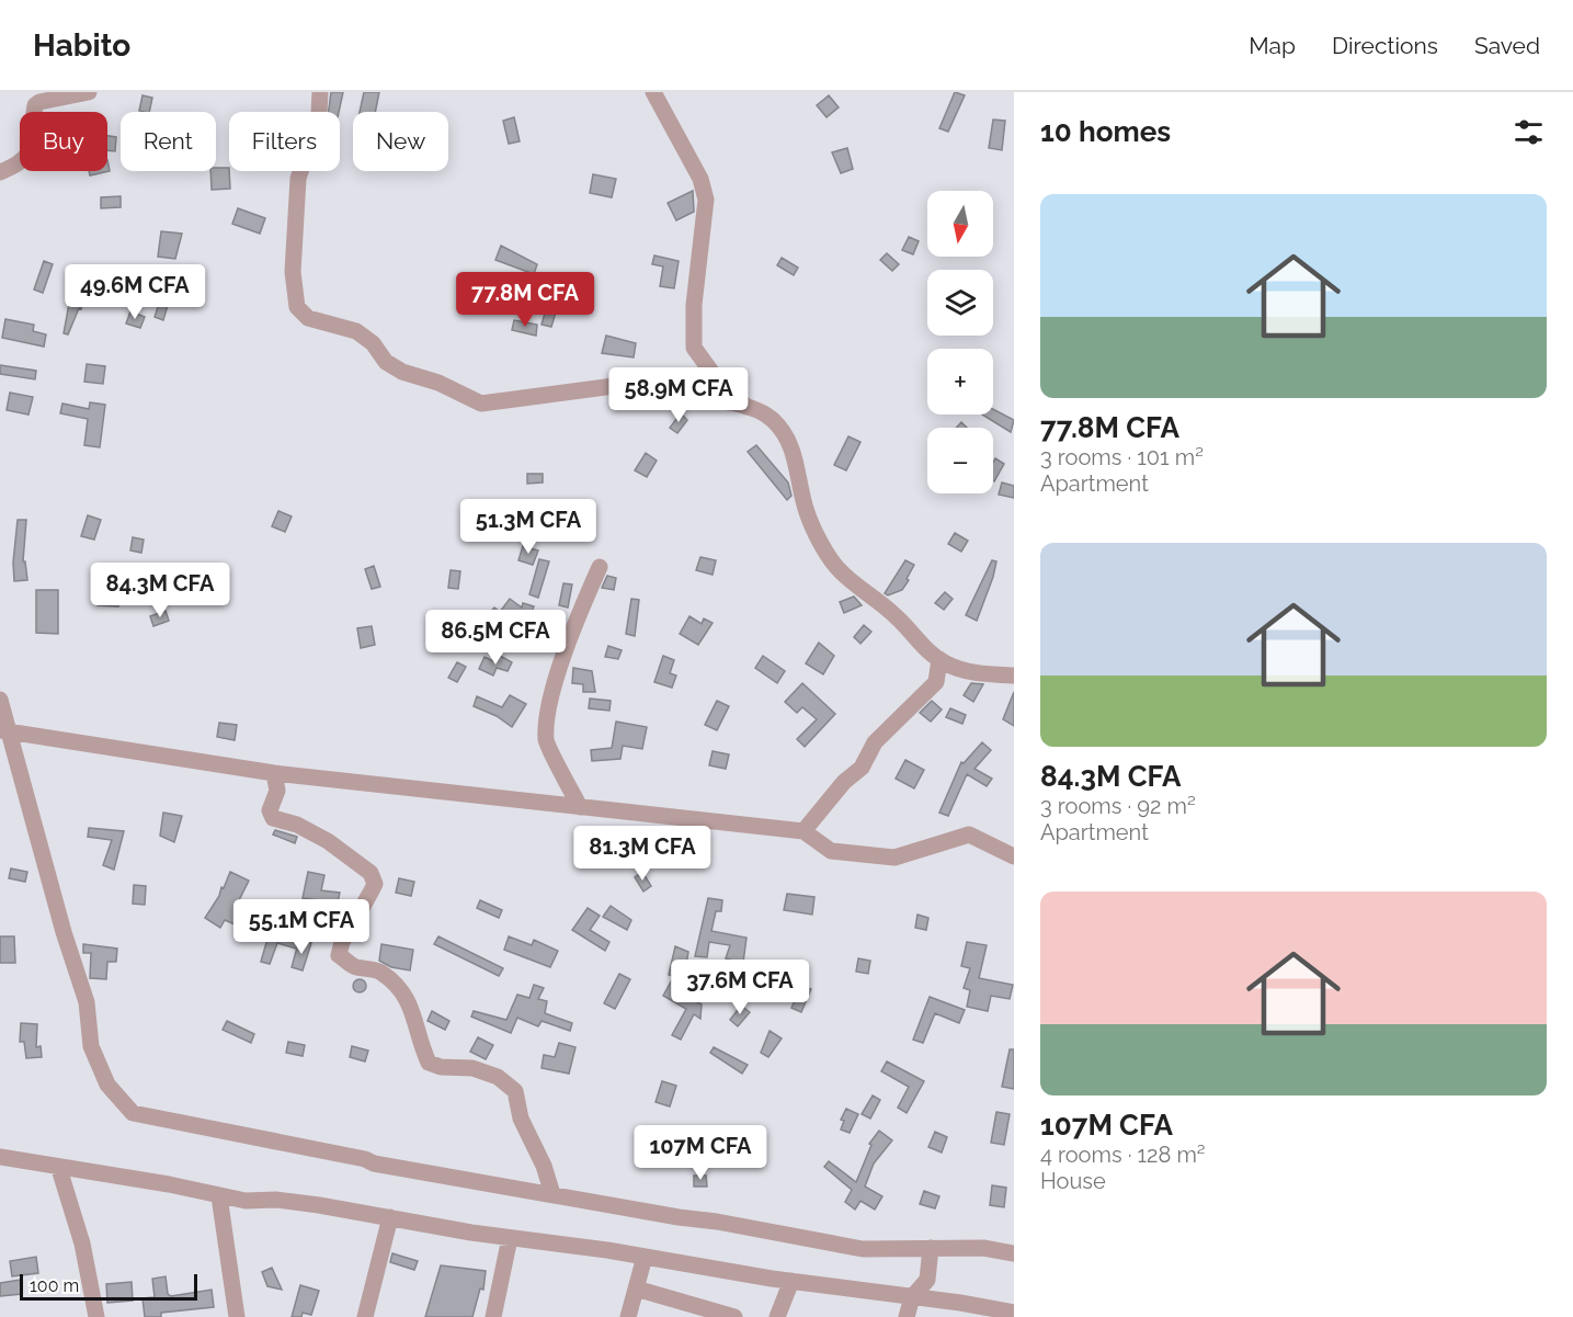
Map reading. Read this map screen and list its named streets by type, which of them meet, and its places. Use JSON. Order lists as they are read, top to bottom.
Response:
{
  "scale_bar": "100 m",
  "north": "bottom",
  "page": {
    "header": "Habito",
    "nav": ["Map", "Directions", "Saved"],
    "heading": "10 homes",
    "chip": [
      "Buy",
      "Rent",
      "Filters",
      "New"
    ],
    "list": [
      {
        "name": "77.8M CFA",
        "note": "3 rooms · 101 m² · Apartment"
      },
      {
        "name": "84.3M CFA",
        "note": "3 rooms · 92 m² · Apartment"
      },
      {
        "name": "107M CFA",
        "note": "4 rooms · 128 m² · House"
      }
    ],
    "map_buttons": ["+", "−"],
    "price": [
      "49.6M CFA",
      "77.8M CFA",
      "58.9M CFA",
      "51.3M CFA",
      "84.3M CFA",
      "86.5M CFA",
      "81.3M CFA",
      "55.1M CFA",
      "37.6M CFA",
      "107M CFA"
    ],
    "scale": "100 m"
  }
}
